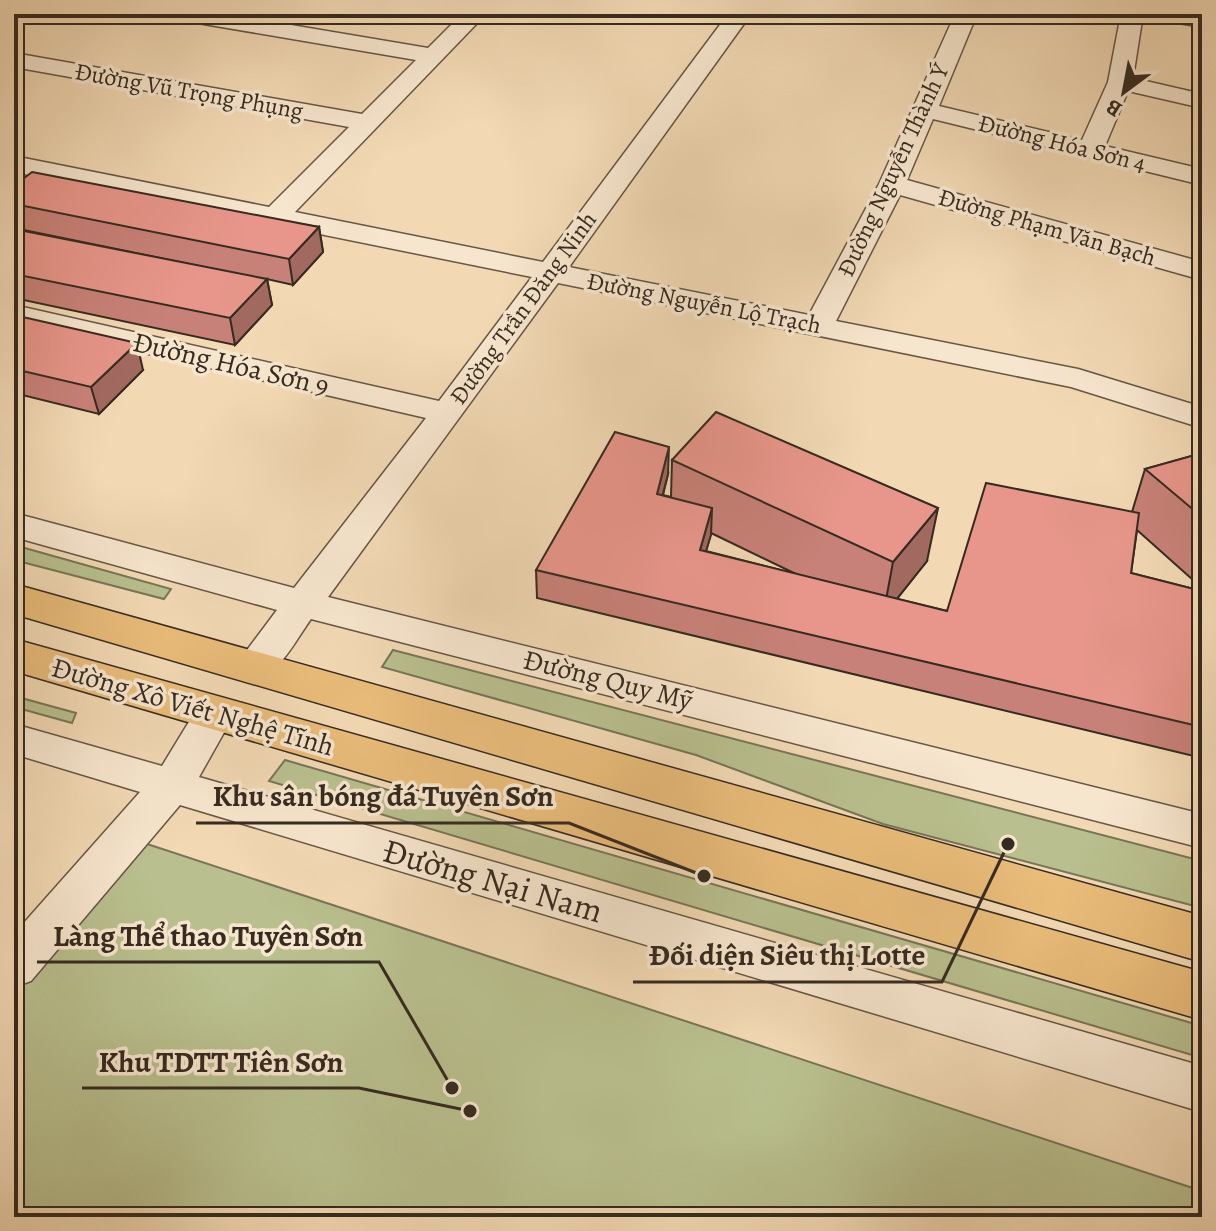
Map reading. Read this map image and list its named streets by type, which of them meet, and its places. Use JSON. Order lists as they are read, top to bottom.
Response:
{
  "streets": {
    "highway": ["Đường Xô Viết Nghệ Tĩnh"],
    "street": [
      "Đường Vũ Trọng Phụng",
      "Đường Hóa Sơn 4",
      "Đường Nguyễn Thành Ý",
      "Đường Phạm Văn Bạch",
      "Đường Nguyễn Lộ Trạch",
      "Đường Trần Đăng Ninh",
      "Đường Hóa Sơn 9",
      "Đường Quy Mỹ",
      "Đường Nại Nam"
    ]
  },
  "crossings": [
    ["Đường Hóa Sơn 4", "Đường Nguyễn Thành Ý"],
    ["Đường Nguyễn Thành Ý", "Đường Phạm Văn Bạch"],
    ["Đường Nguyễn Thành Ý", "Đường Nguyễn Lộ Trạch"],
    ["Đường Nguyễn Lộ Trạch", "Đường Trần Đăng Ninh"],
    ["Đường Trần Đăng Ninh", "Đường Hóa Sơn 9"],
    ["Đường Trần Đăng Ninh", "Đường Quy Mỹ"],
    ["Đường Trần Đăng Ninh", "Đường Xô Viết Nghệ Tĩnh"]
  ],
  "places": [
    "Đối diện Siêu thị Lotte",
    "Khu sân bóng đá Tuyên Sơn",
    "Làng Thể thao Tuyên Sơn",
    "Khu TDTT Tiên Sơn"
  ],
  "north": "bottom left"
}
